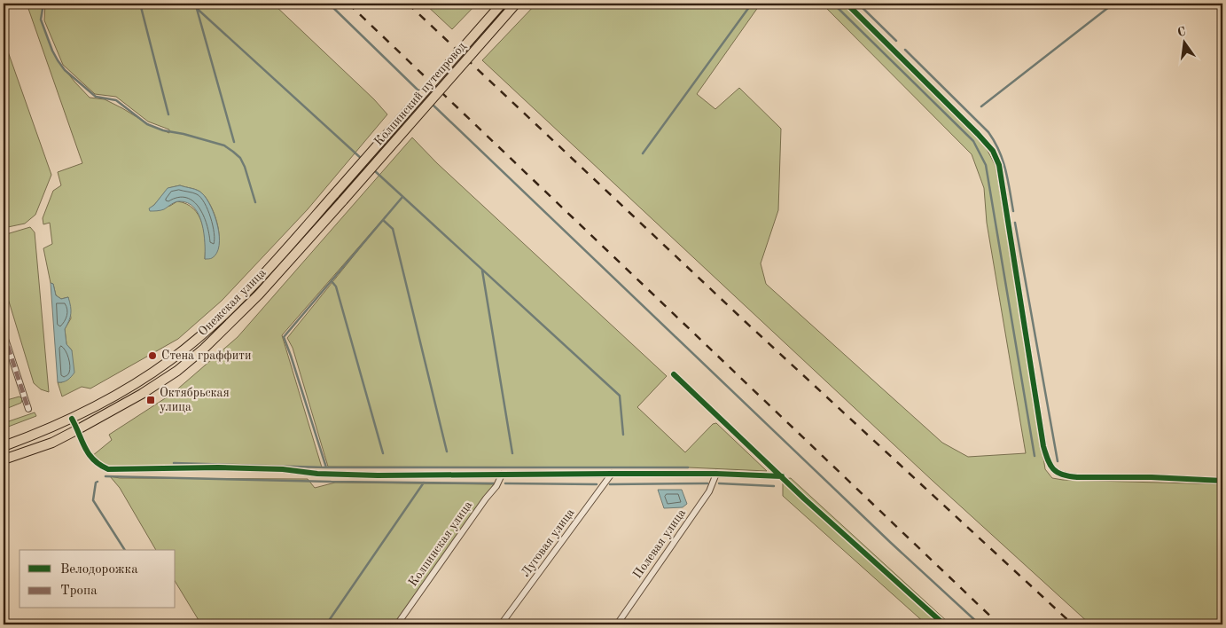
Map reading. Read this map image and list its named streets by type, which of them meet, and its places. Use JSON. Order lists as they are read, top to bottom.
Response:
{
  "streets": {
    "main road": ["Колпинский путепровод", "Онежская улица"],
    "street": ["Луговая улица", "Колпинская улица", "Полевая улица"]
  },
  "crossings": [
    ["Колпинский путепровод", "Онежская улица"]
  ],
  "places": {
    "other": ["Стена граффити"],
    "transit": ["Октябрьская улица"]
  },
  "legend": ["Велодорожка", "Тропа"],
  "north": "top"
}
